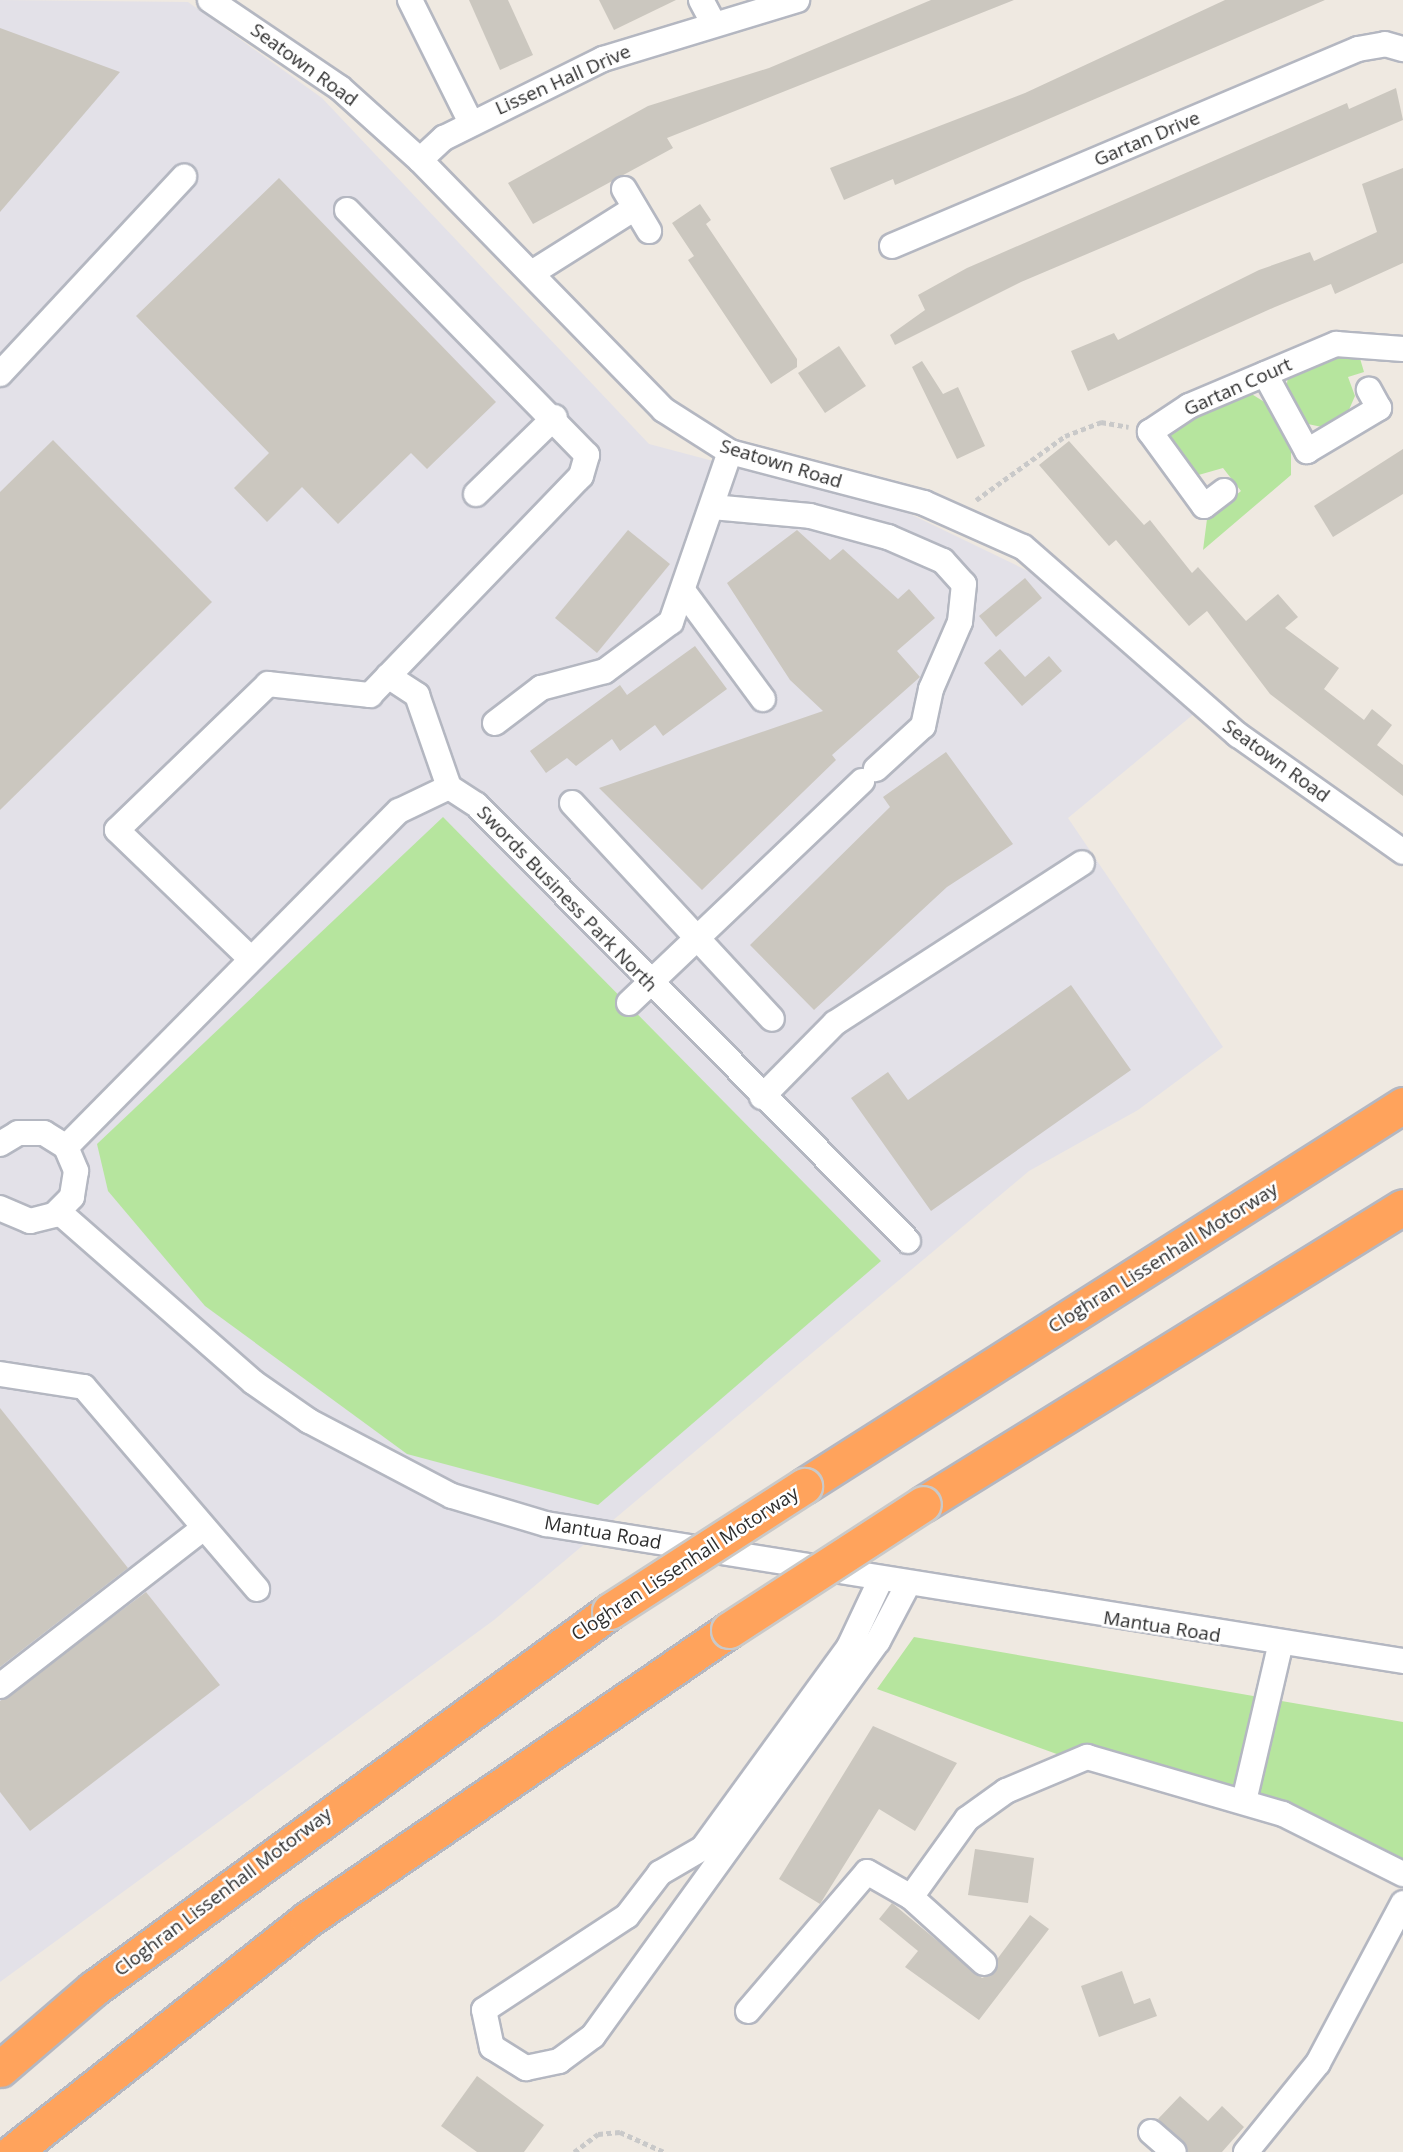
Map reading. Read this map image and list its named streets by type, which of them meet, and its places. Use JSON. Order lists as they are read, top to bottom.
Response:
{
  "streets": {
    "highway": ["Cloghran Lissenhall Motorway"],
    "street": [
      "Seatown Road",
      "Lissen Hall Drive",
      "Gartan Drive",
      "Gartan Court",
      "Swords Business Park North",
      "Mantua Road"
    ]
  },
  "crossings": [
    ["Seatown Road", "Lissen Hall Drive"]
  ]
}
